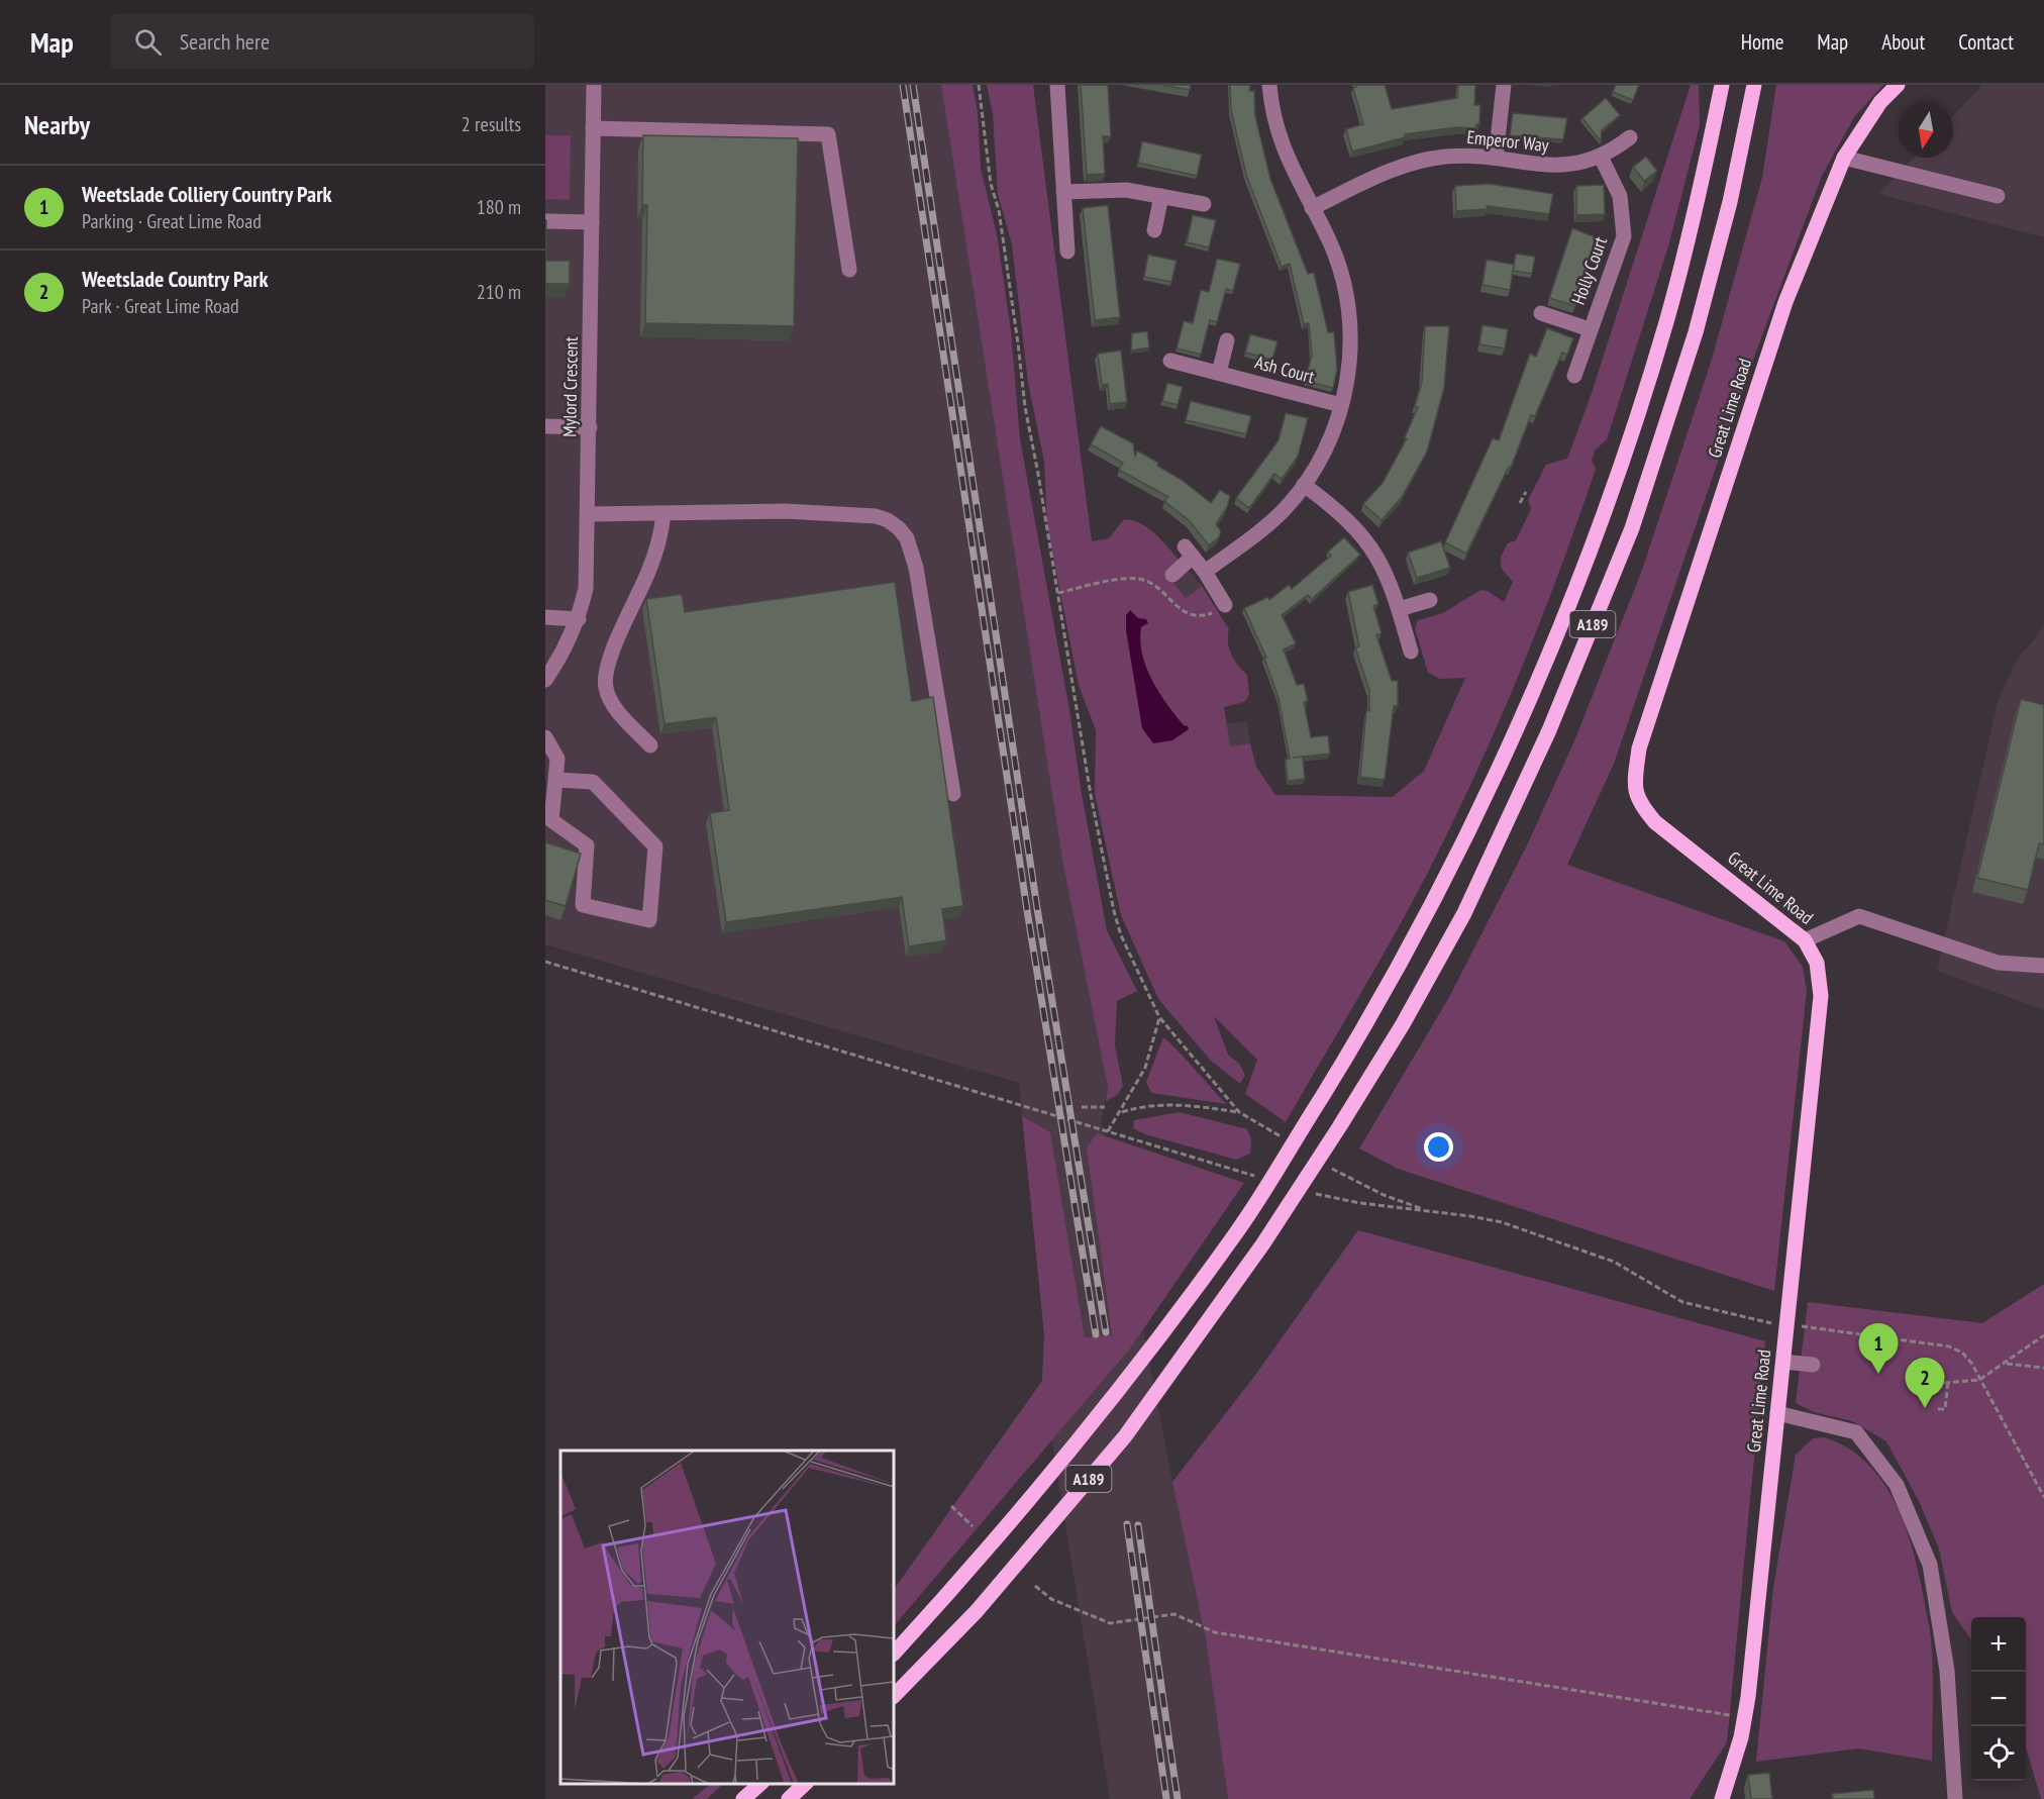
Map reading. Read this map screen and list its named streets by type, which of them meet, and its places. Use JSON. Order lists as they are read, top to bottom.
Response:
{
  "streets": {
    "main road": ["Great Lime Road", "A189"],
    "street": [
      "Emperor Way",
      "Holly Court",
      "Ash Court",
      "Mylord Crescent"
    ]
  },
  "crossings": [
    ["Emperor Way", "Holly Court"]
  ],
  "north": "bottom",
  "page": {
    "header": "Map",
    "search": "Search here",
    "nav": [
      "Home",
      "Map",
      "About",
      "Contact"
    ],
    "heading": ["Nearby", "2 results"],
    "list": [
      {
        "mark": "1",
        "name": "Weetslade Colliery Country Park",
        "note": "Parking · Great Lime Road",
        "value": "180 m"
      },
      {
        "mark": "2",
        "name": "Weetslade Country Park",
        "note": "Park · Great Lime Road",
        "value": "210 m"
      }
    ],
    "pins": ["1", "2"],
    "map_buttons": ["+", "−"]
  }
}
